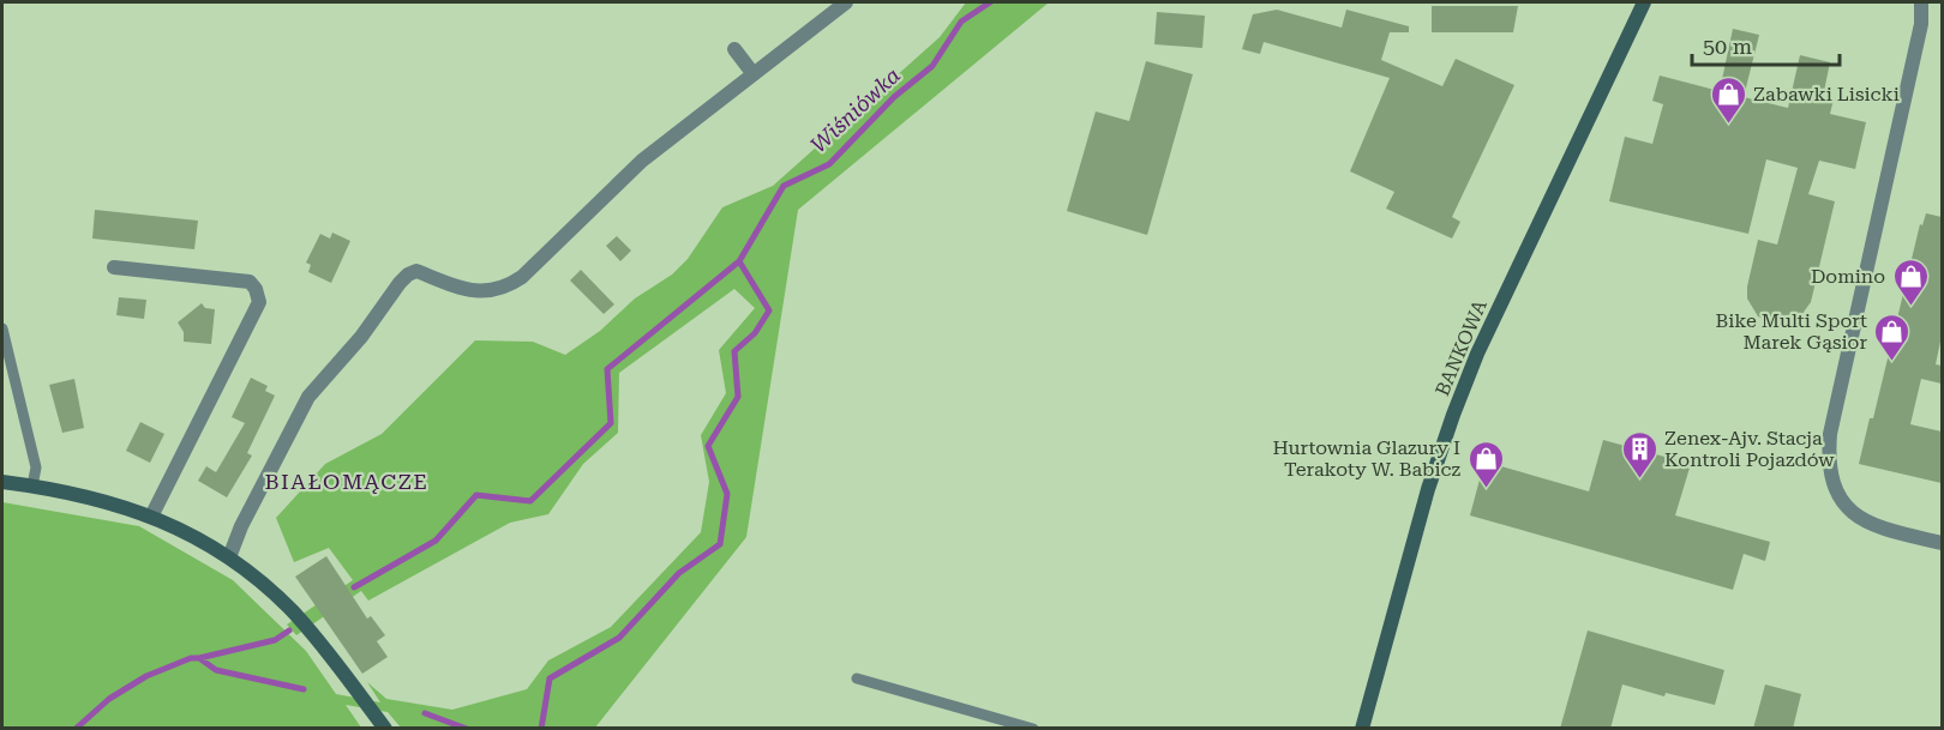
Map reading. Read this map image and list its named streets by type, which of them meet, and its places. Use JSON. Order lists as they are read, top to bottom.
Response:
{
  "streets": {
    "street": ["BANKOWA"]
  },
  "districts": ["BIAŁOMĄCZE"],
  "water": ["Wiśniówka"],
  "places": {
    "shop": [
      "Zabawki Lisicki",
      "Domino",
      "Bike Multi Sport Marek Gąsior",
      "Hurtownia Glazury I Terakoty W. Babicz"
    ],
    "building": ["Zenex-Ajv. Stacja Kontroli Pojazdów"]
  },
  "scale_bar": "50 m"
}
